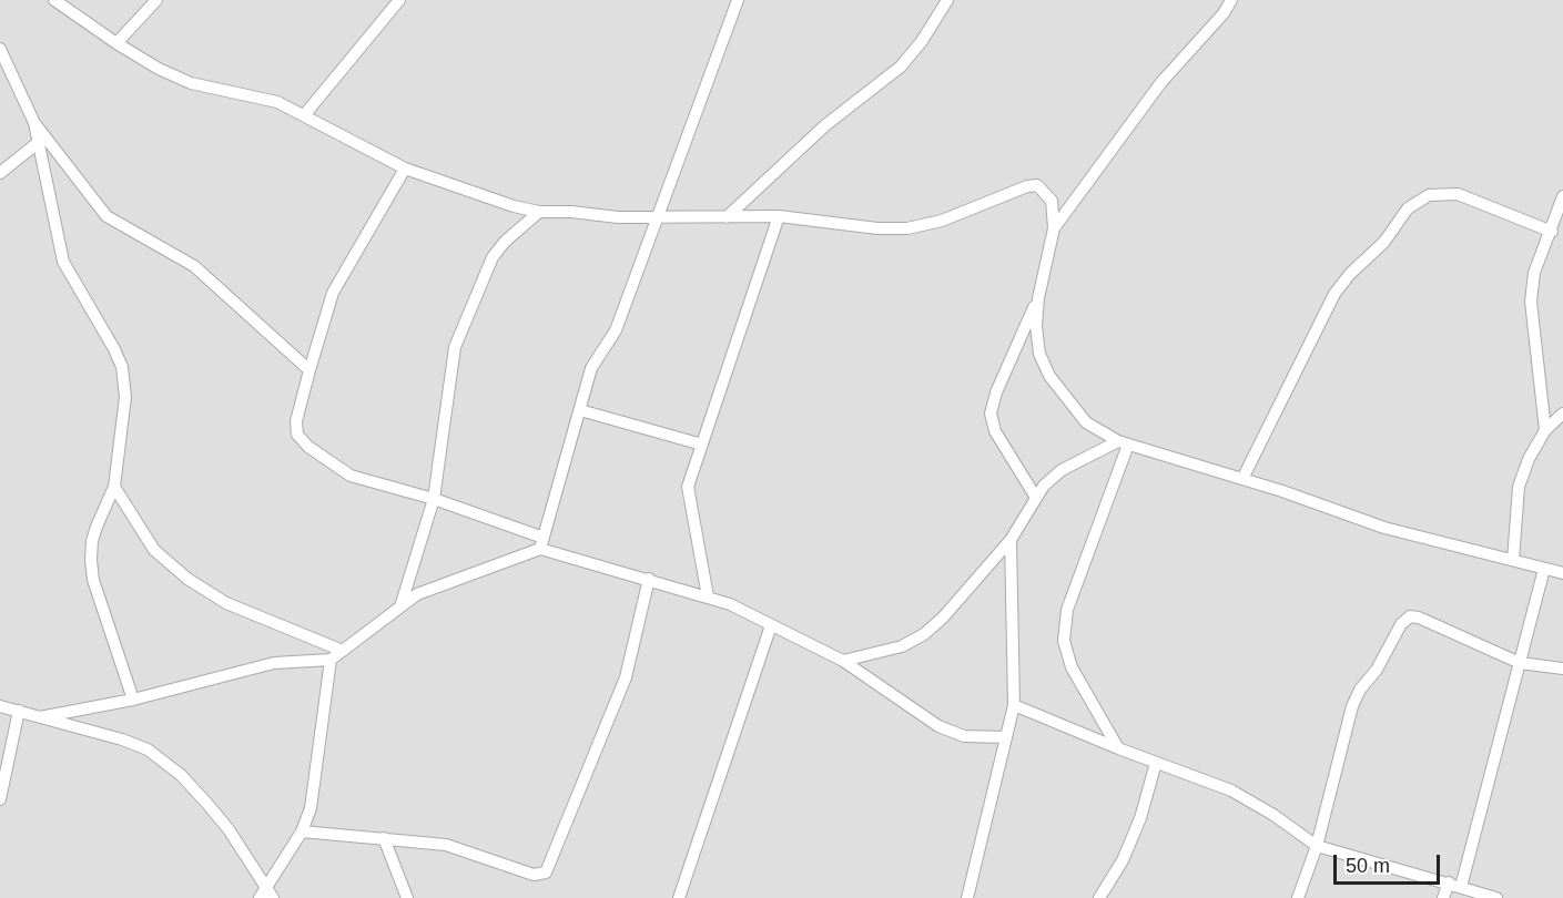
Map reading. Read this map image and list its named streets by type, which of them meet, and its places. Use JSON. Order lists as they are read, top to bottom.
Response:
{
  "scale_bar": "50 m"
}
